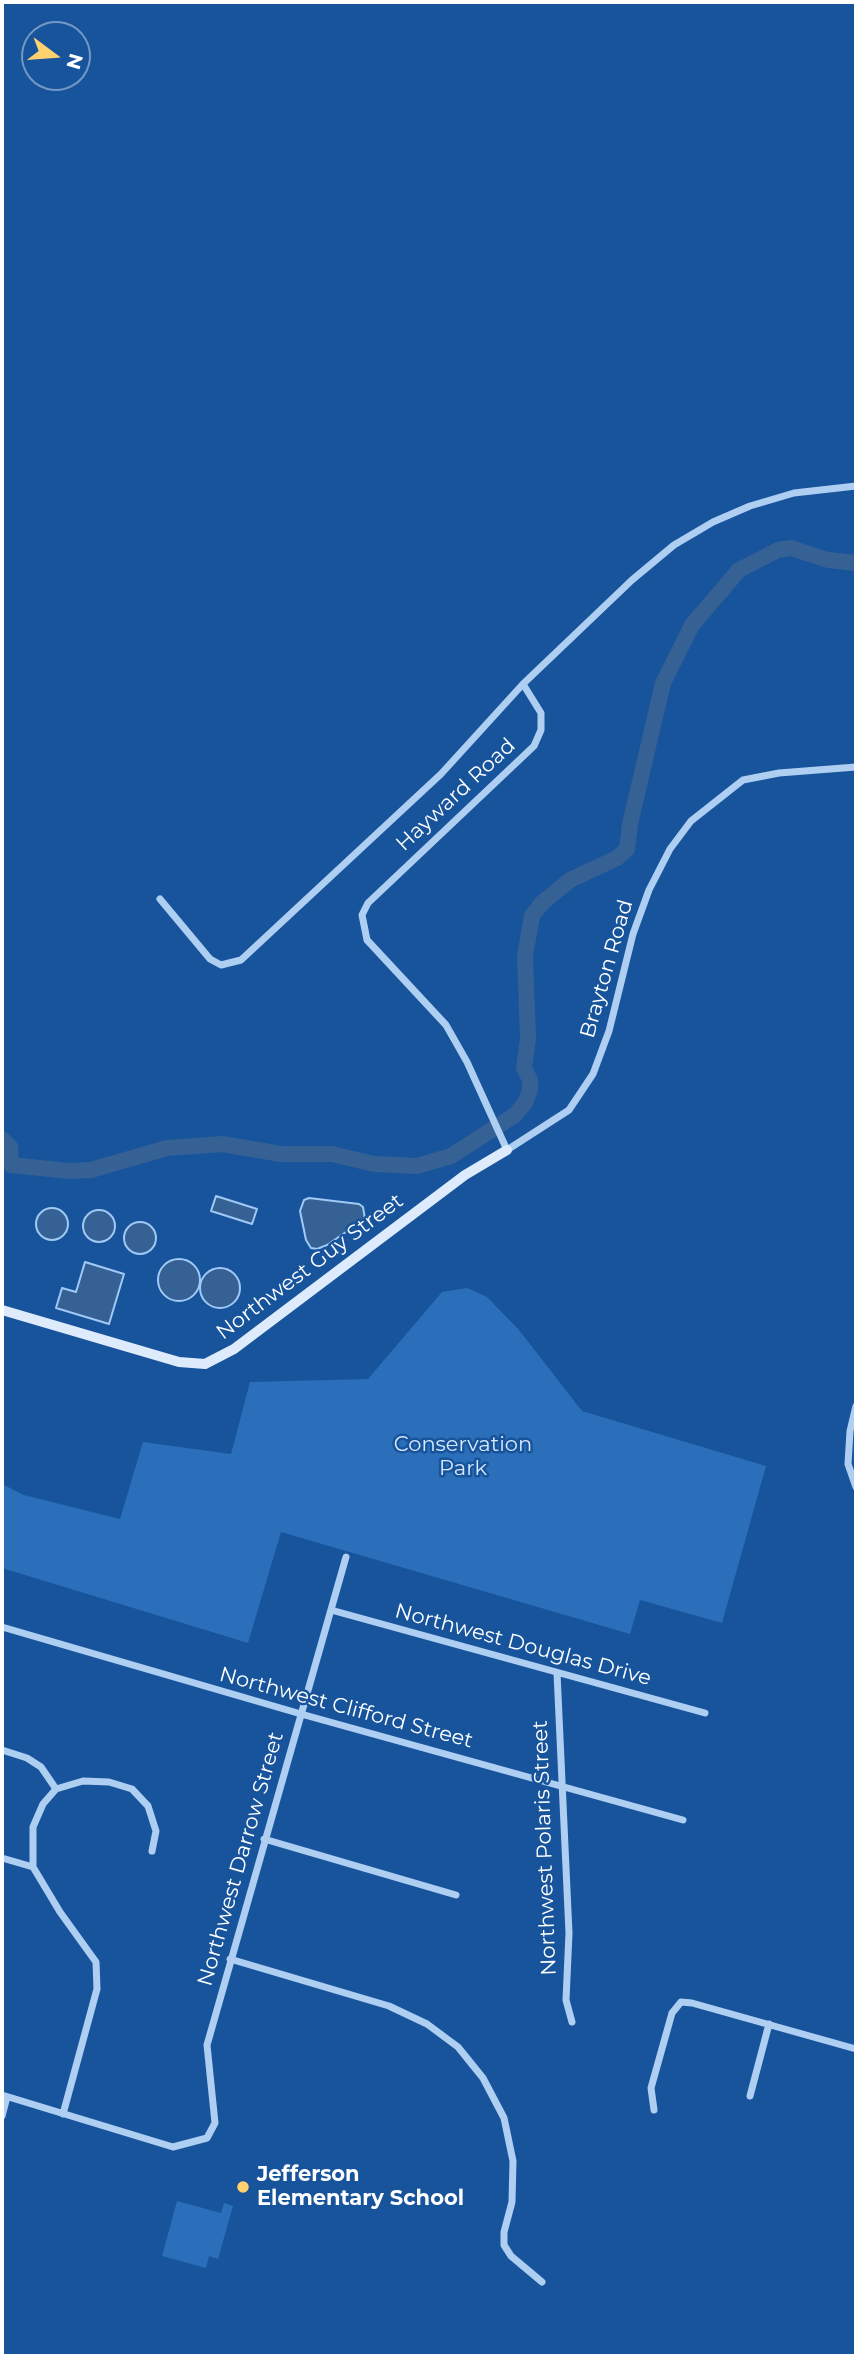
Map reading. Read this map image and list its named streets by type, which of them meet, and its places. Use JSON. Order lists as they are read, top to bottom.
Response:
{
  "streets": {
    "street": [
      "Hayward Road",
      "Brayton Road",
      "Northwest Guy Street",
      "Northwest Douglas Drive",
      "Northwest Clifford Street",
      "Northwest Polaris Street",
      "Northwest Darrow Street"
    ]
  },
  "crossings": [
    ["Hayward Road", "Brayton Road"],
    ["Hayward Road", "Northwest Guy Street"],
    ["Brayton Road", "Northwest Guy Street"],
    ["Northwest Douglas Drive", "Northwest Polaris Street"],
    ["Northwest Douglas Drive", "Northwest Darrow Street"],
    ["Northwest Clifford Street", "Northwest Polaris Street"],
    ["Northwest Clifford Street", "Northwest Darrow Street"]
  ],
  "parks": ["Conservation Park"],
  "places": ["Jefferson Elementary School"],
  "north": "right"
}
